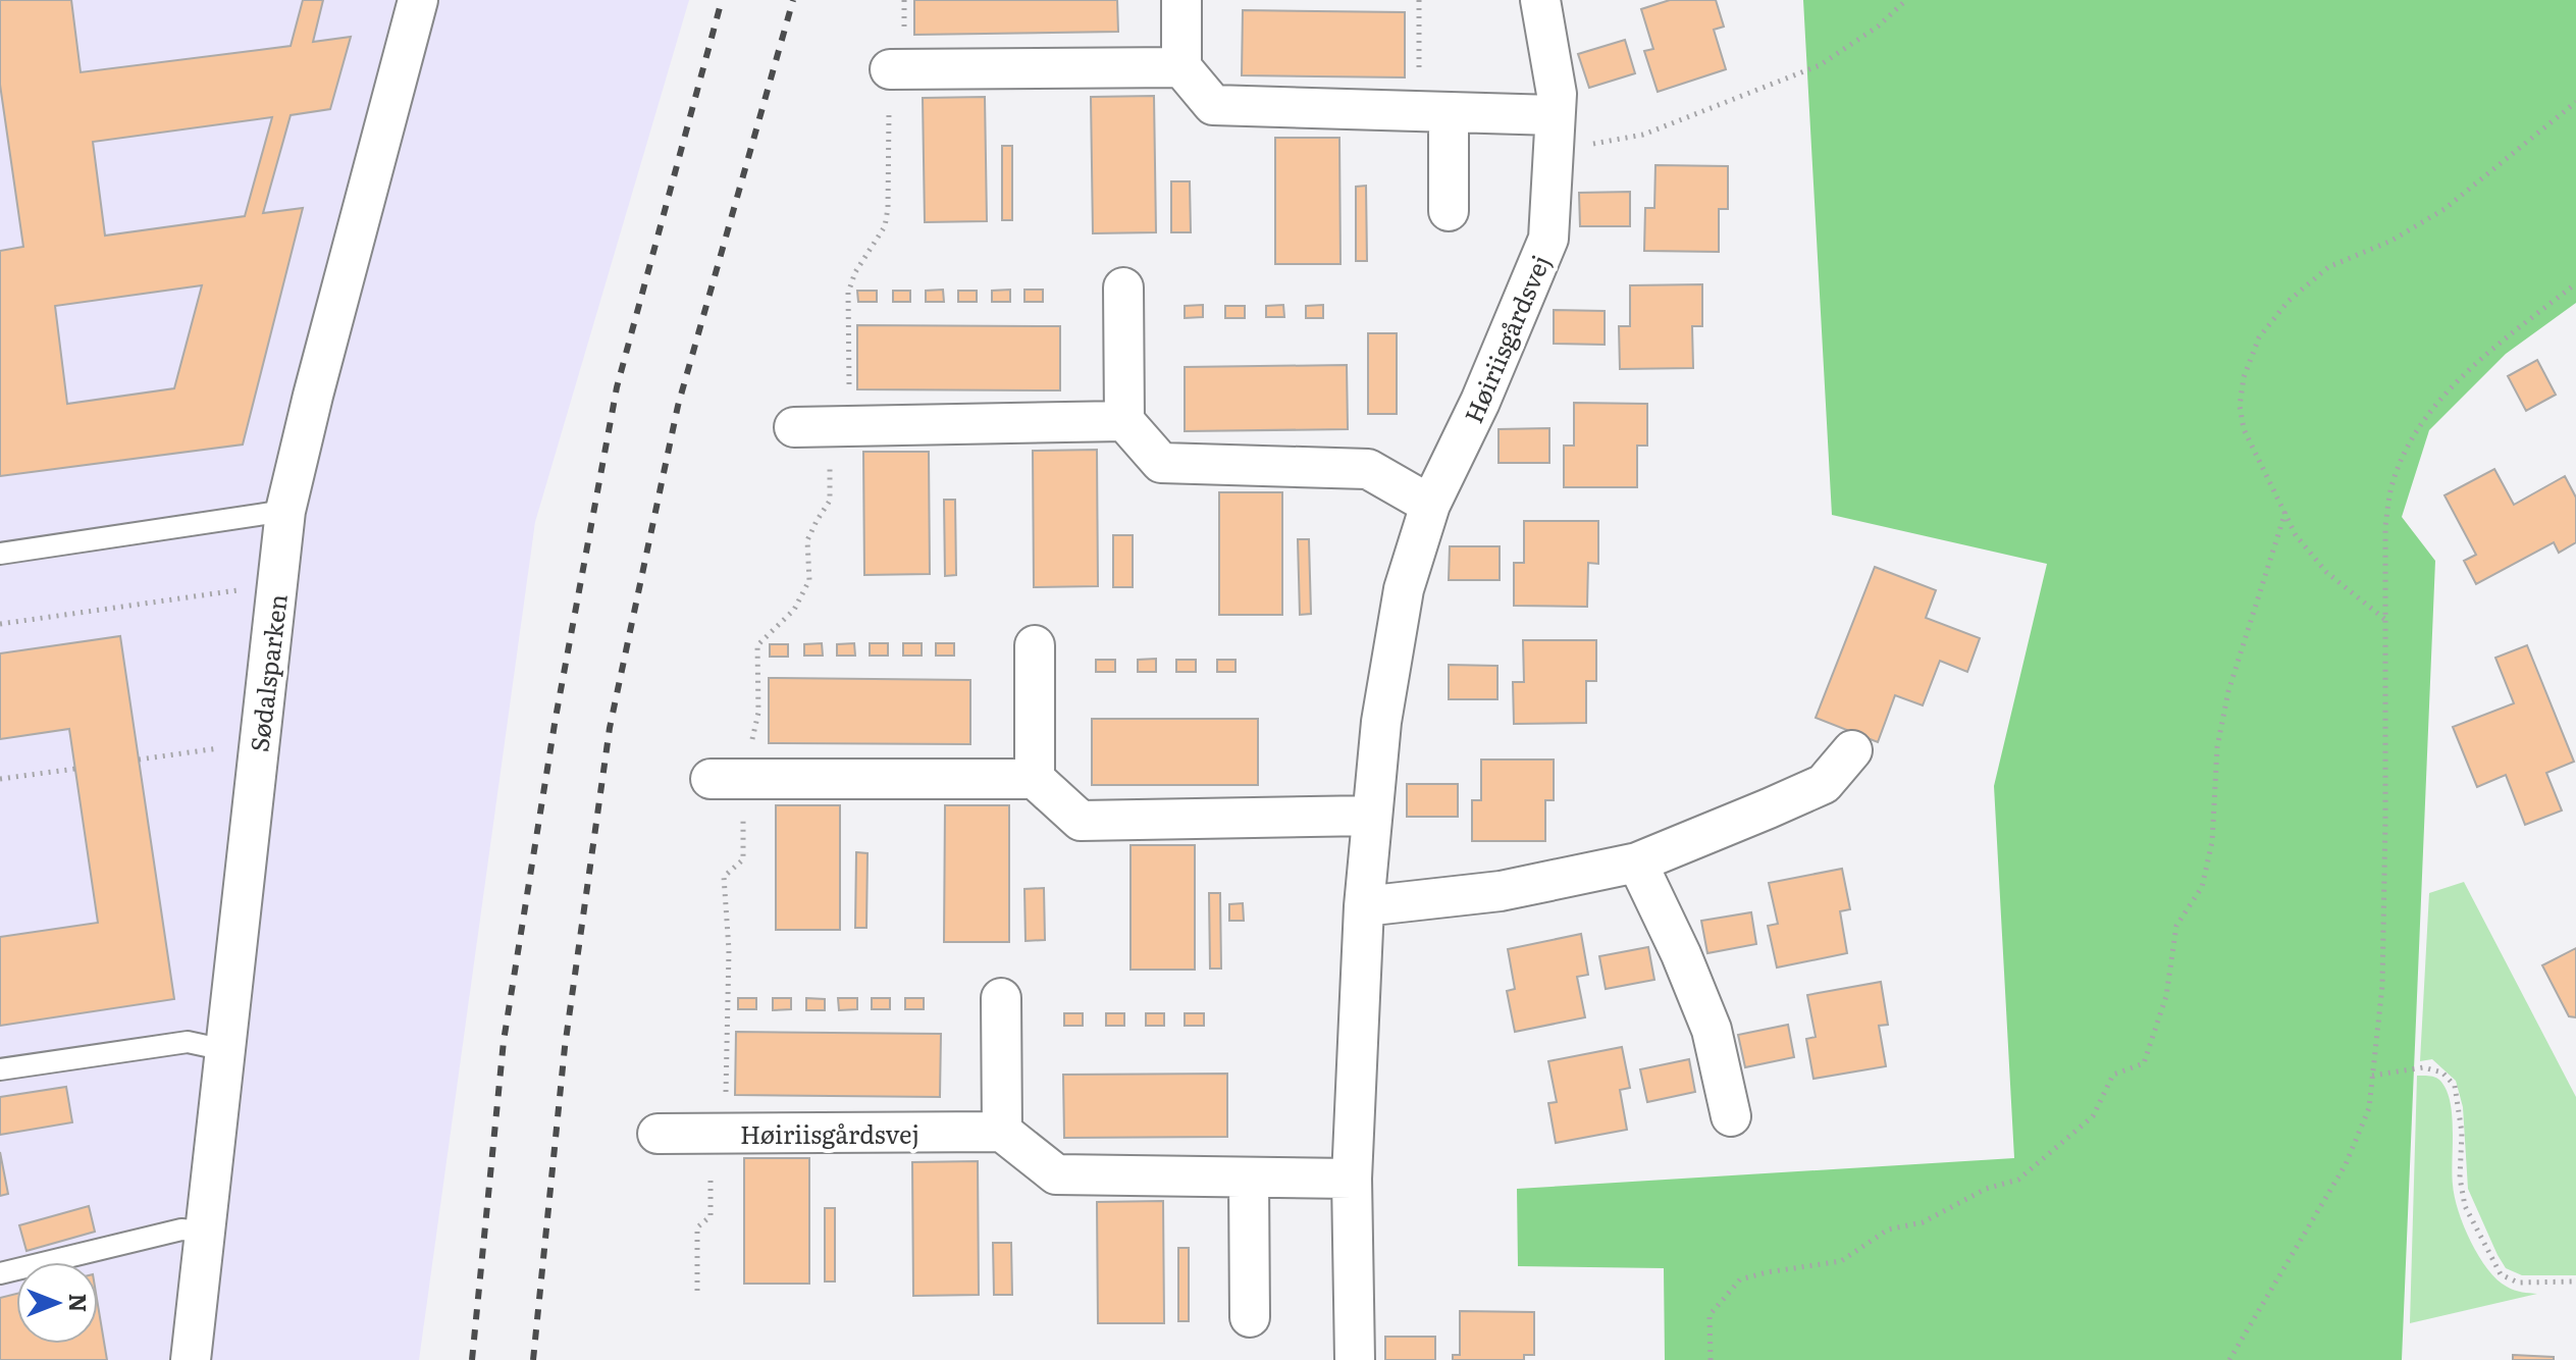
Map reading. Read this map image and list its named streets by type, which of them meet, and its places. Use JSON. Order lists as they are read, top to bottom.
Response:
{
  "streets": {
    "street": ["Høiriisgårdsvej", "Sødalsparken"]
  },
  "north": "right"
}
